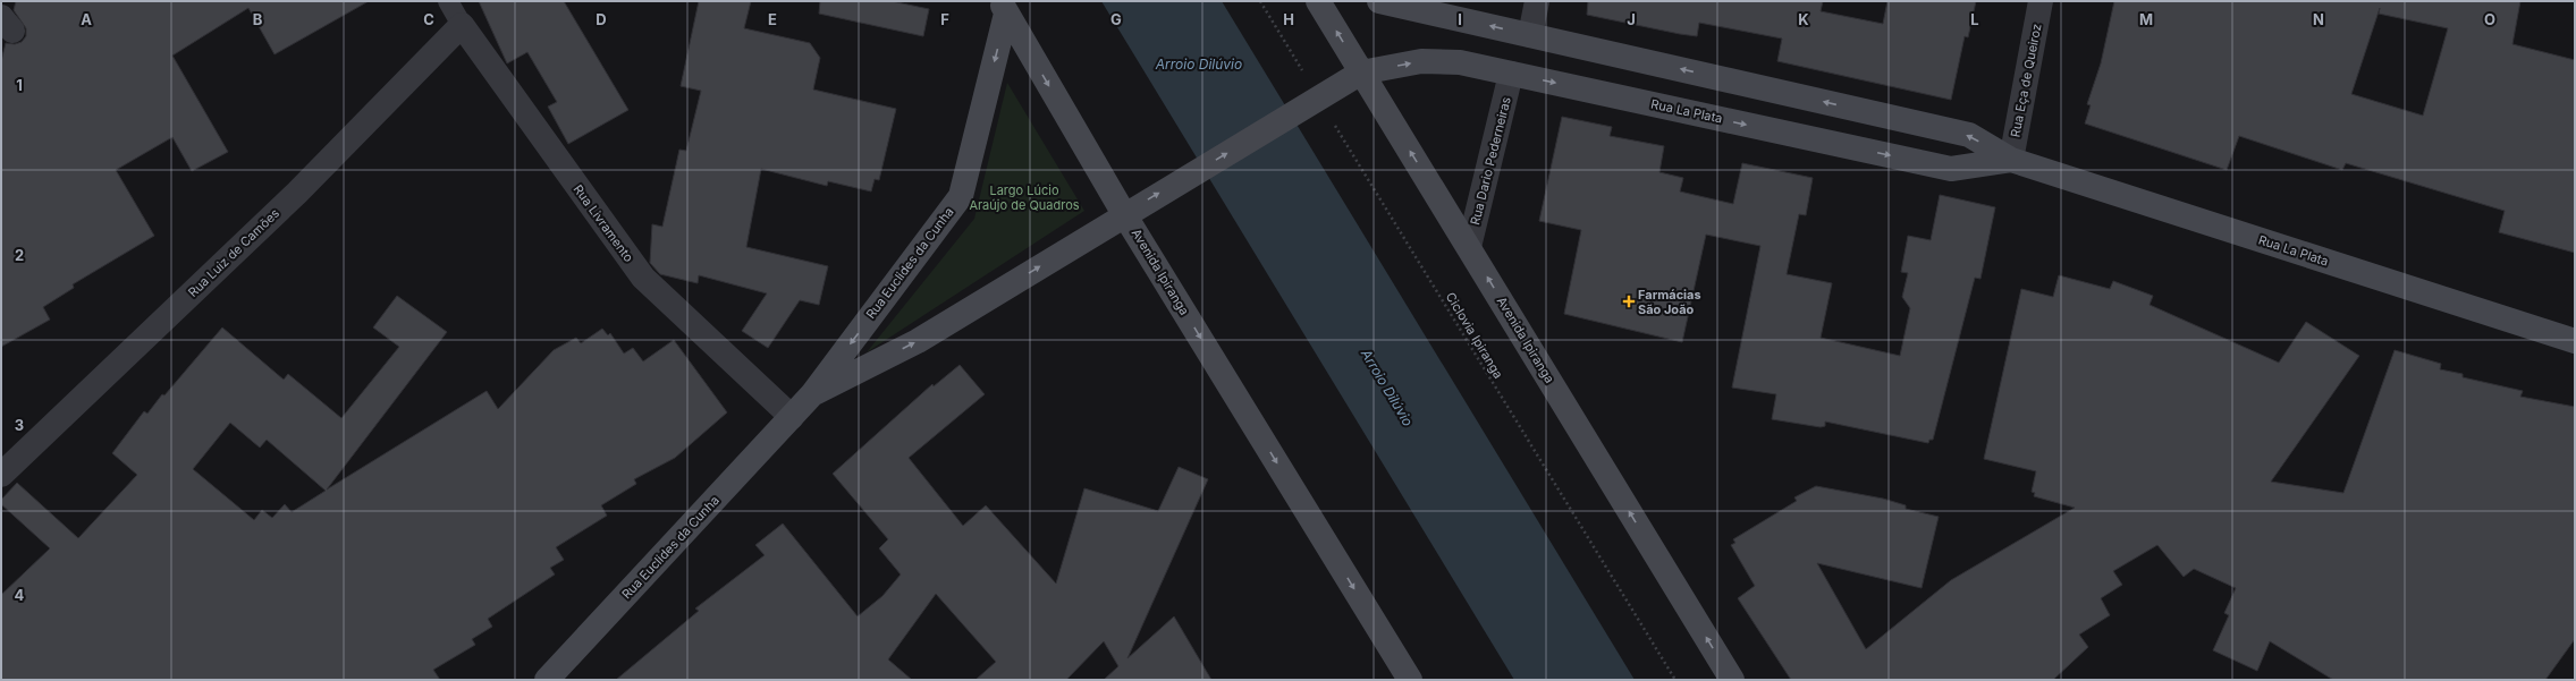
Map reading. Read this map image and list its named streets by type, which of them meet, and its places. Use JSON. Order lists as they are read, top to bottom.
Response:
{
  "streets": {
    "street": [
      "Rua Eça de Queiroz",
      "Rua La Plata",
      "Rua Dario Pederneiras",
      "Rua Livramento",
      "Rua Luiz de Camões",
      "Rua Euclides da Cunha",
      "Avenida Ipiranga"
    ],
    "path": ["Ciclovia Ipiranga"]
  },
  "crossings": [
    ["Rua Eça de Queiroz", "Rua La Plata"],
    ["Rua La Plata", "Rua Dario Pederneiras"],
    ["Rua La Plata", "Rua Euclides da Cunha"],
    ["Rua La Plata", "Avenida Ipiranga"],
    ["Rua La Plata", "Ciclovia Ipiranga"],
    ["Rua Dario Pederneiras", "Avenida Ipiranga"],
    ["Rua Livramento", "Rua Luiz de Camões"],
    ["Rua Livramento", "Rua Euclides da Cunha"],
    ["Rua Euclides da Cunha", "Avenida Ipiranga"]
  ],
  "water": ["Arroio Dilúvio"],
  "parks": ["Largo Lúcio Araújo de Quadros"],
  "places": {
    "health": ["Farmácias São João"]
  },
  "grid": {
    "columns": [
      "A",
      "B",
      "C",
      "D",
      "E",
      "F",
      "G",
      "H",
      "I",
      "J",
      "K",
      "L",
      "M",
      "N",
      "O"
    ],
    "rows": [
      "1",
      "2",
      "3",
      "4"
    ]
  }
}
